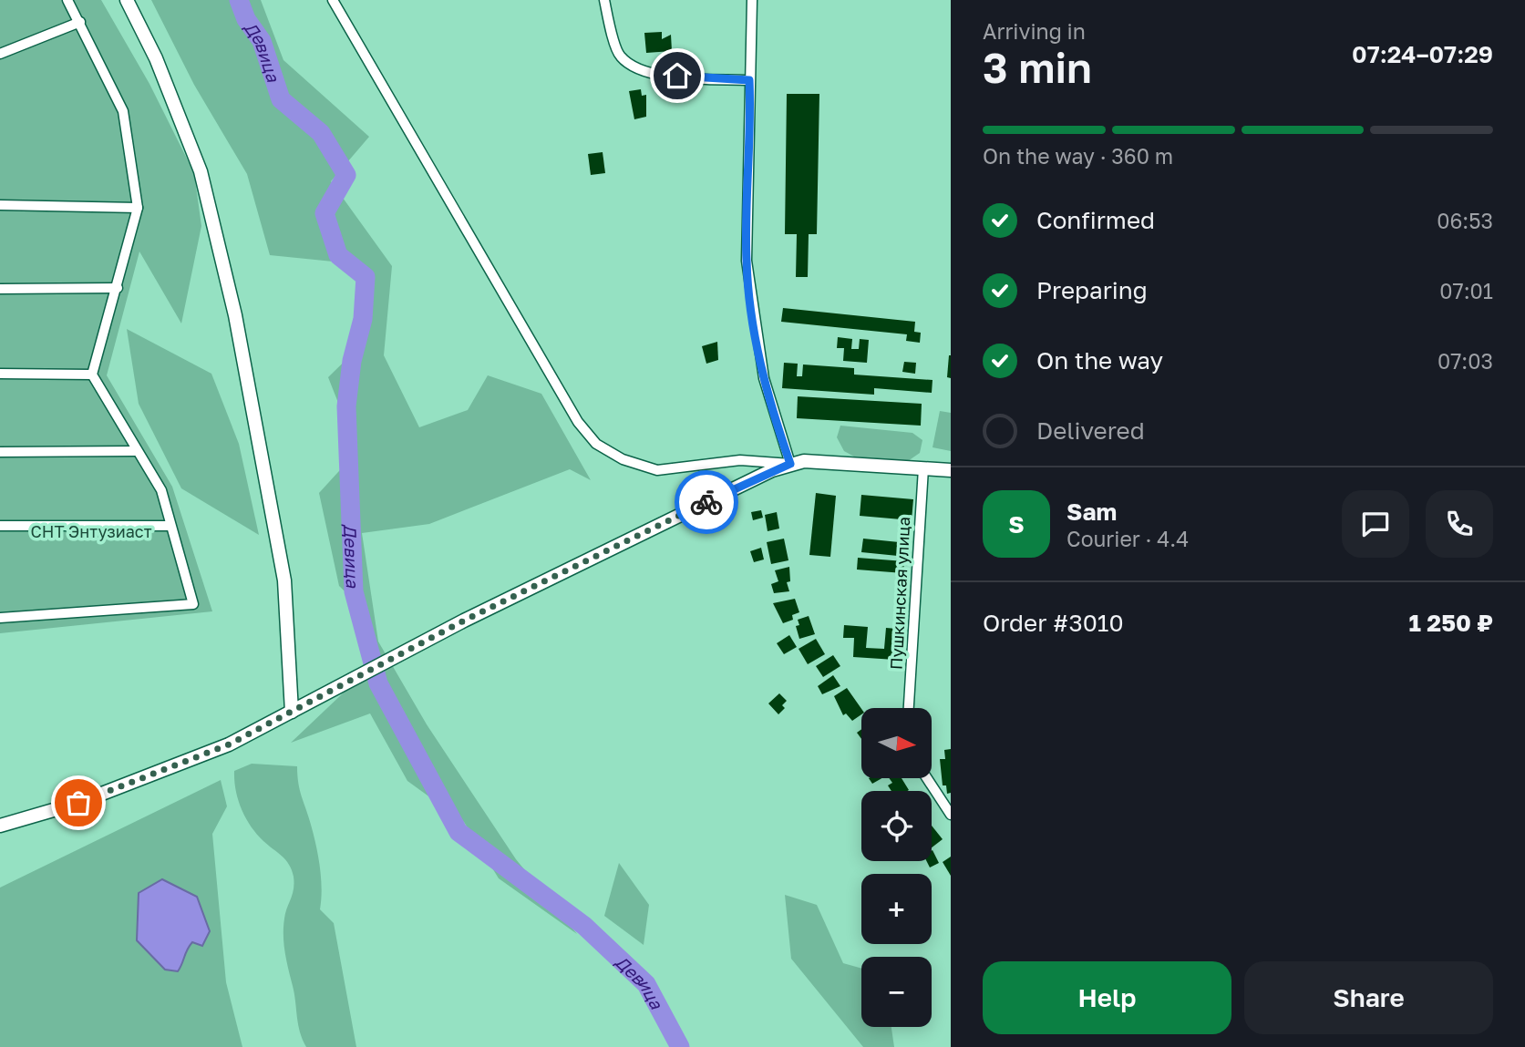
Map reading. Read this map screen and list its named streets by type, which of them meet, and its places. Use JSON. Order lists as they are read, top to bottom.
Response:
{
  "streets": {
    "street": ["Пушкинская улица"]
  },
  "water": ["Девица"],
  "parks": ["СНТ Энтузиаст"],
  "north": "right",
  "page": {
    "heading": ["3 min", "Arriving in", "07:24–07:29"],
    "panel": [
      "Sam",
      "Courier · 4.4",
      "Order #3010",
      "1 250 ₽"
    ],
    "bar": "On the way · 360 m",
    "list": [
      ["Confirmed", "06:53"],
      ["Preparing", "07:01"],
      ["On the way", "07:03"],
      "Delivered"
    ],
    "round": "S",
    "map_buttons": ["+", "−"],
    "buttons": ["Help", "Share"]
  }
}
